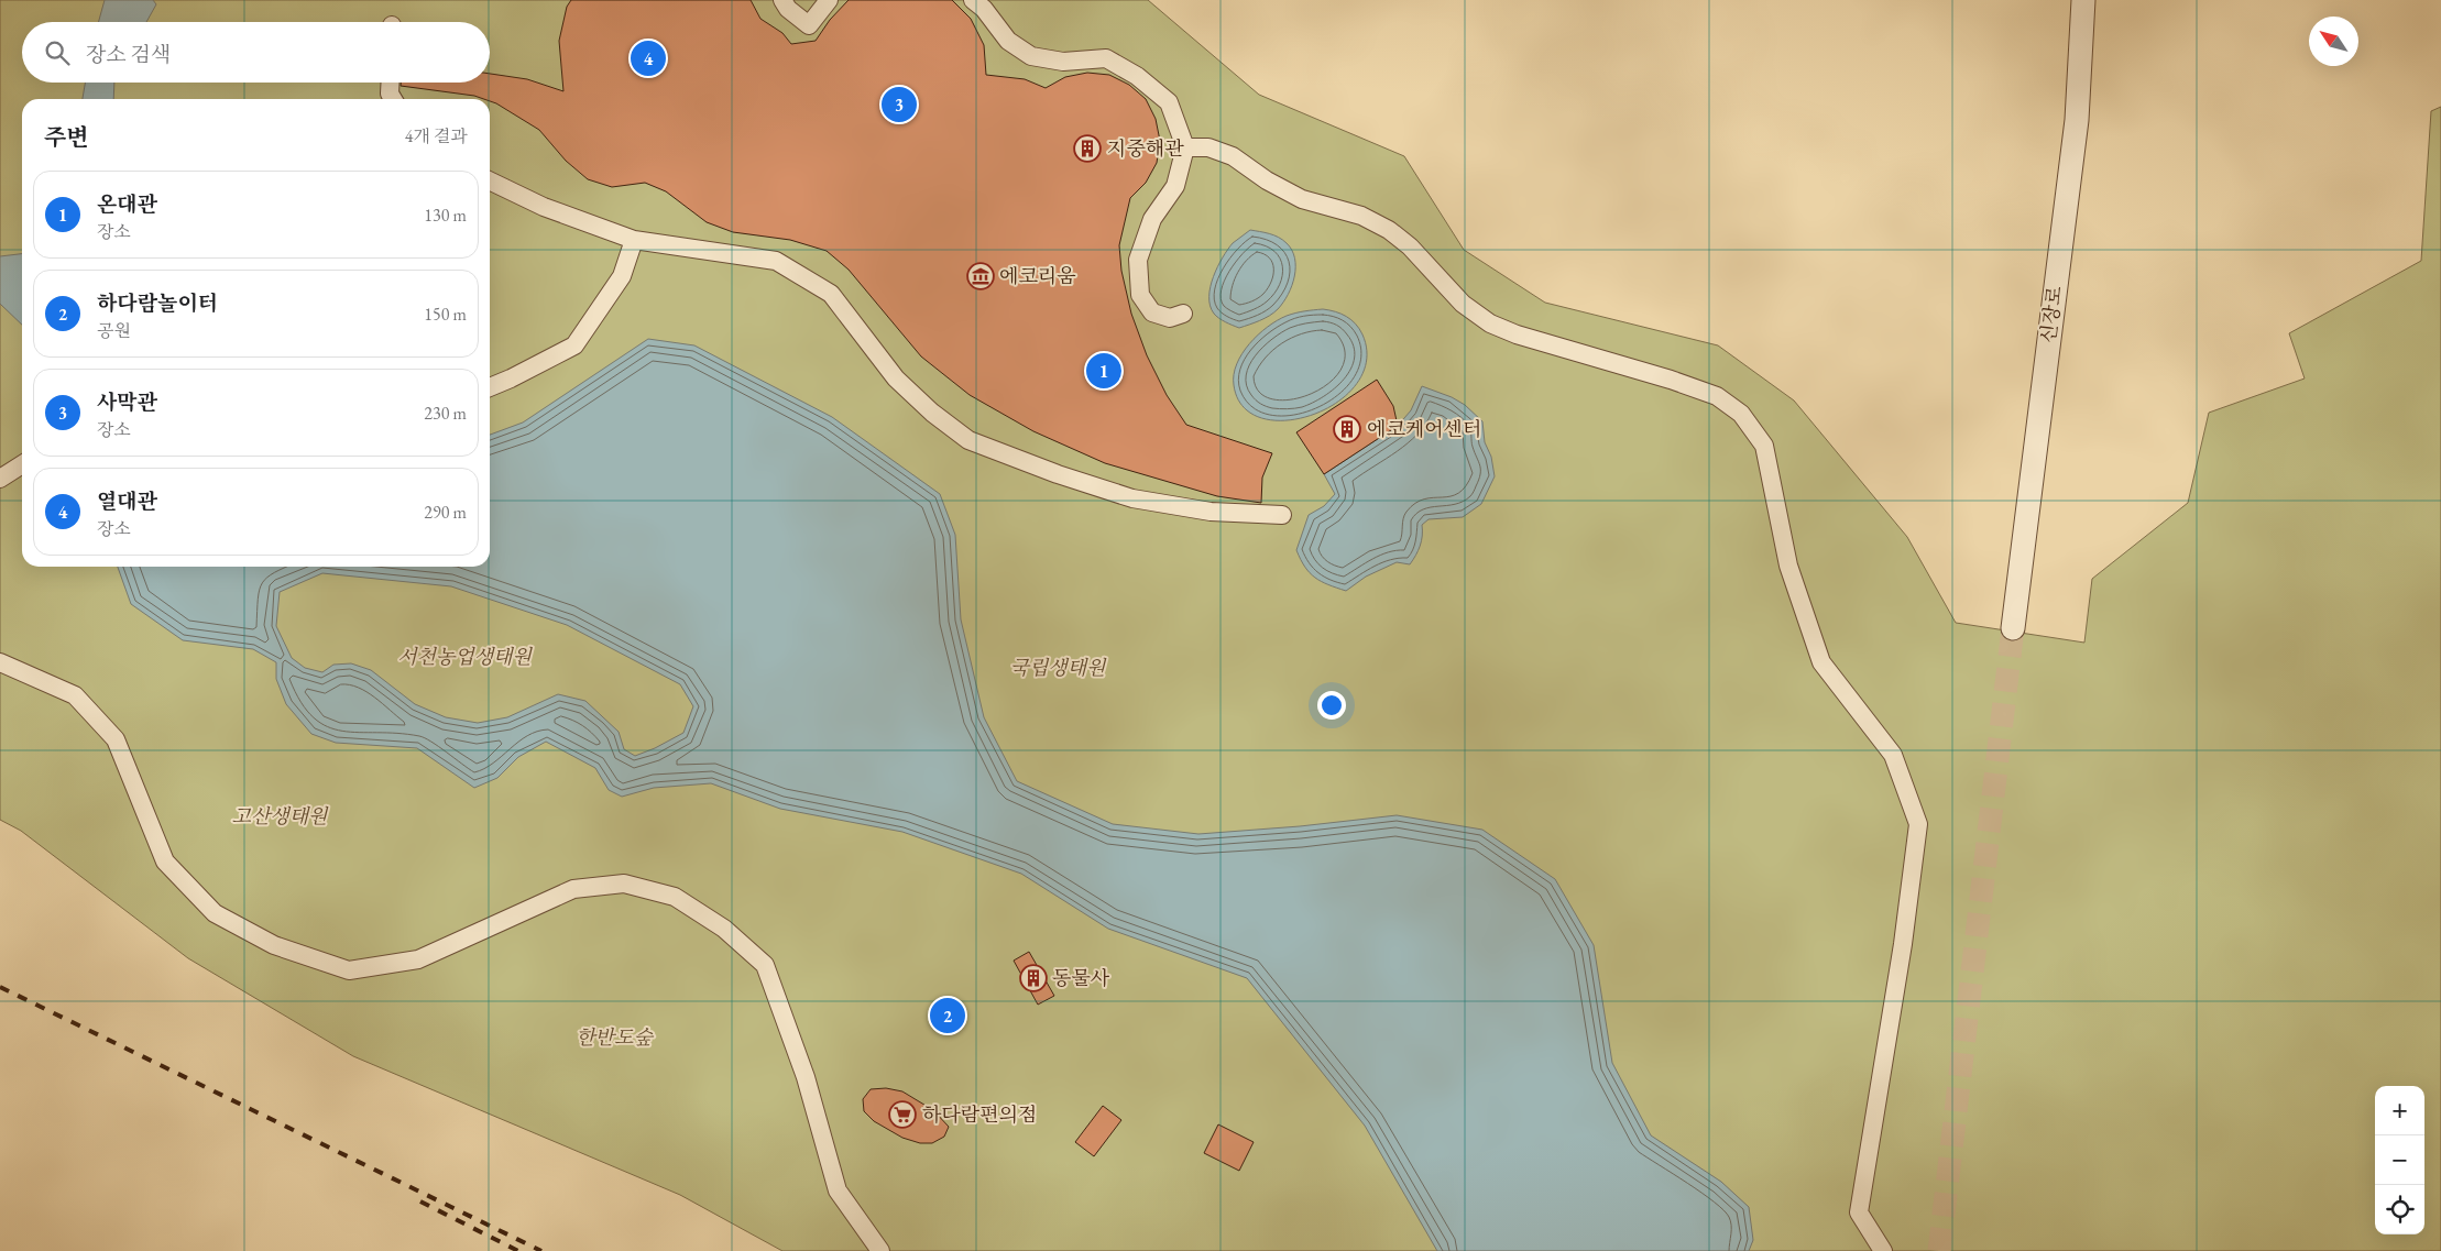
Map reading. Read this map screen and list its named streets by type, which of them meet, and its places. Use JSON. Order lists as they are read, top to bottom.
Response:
{
  "streets": {
    "street": ["신장로"]
  },
  "parks": [
    "서천농업생태원",
    "국립생태원",
    "고산생태원",
    "한반도숲"
  ],
  "places": {
    "building": ["지중해관", "에코케어센터", "동물사"],
    "museum": ["에코리움"],
    "supermarket": ["하다람편의점"]
  },
  "north": "top left",
  "page": {
    "search": "장소 검색",
    "pins": [
      "4",
      "3",
      "1",
      "2"
    ],
    "heading": ["주변", "4개 결과"],
    "list": [
      {
        "mark": "1",
        "name": "온대관",
        "note": "장소",
        "value": "130 m"
      },
      {
        "mark": "2",
        "name": "하다람놀이터",
        "note": "공원",
        "value": "150 m"
      },
      {
        "mark": "3",
        "name": "사막관",
        "note": "장소",
        "value": "230 m"
      },
      {
        "mark": "4",
        "name": "열대관",
        "note": "장소",
        "value": "290 m"
      }
    ],
    "map_buttons": ["+", "−"]
  }
}
